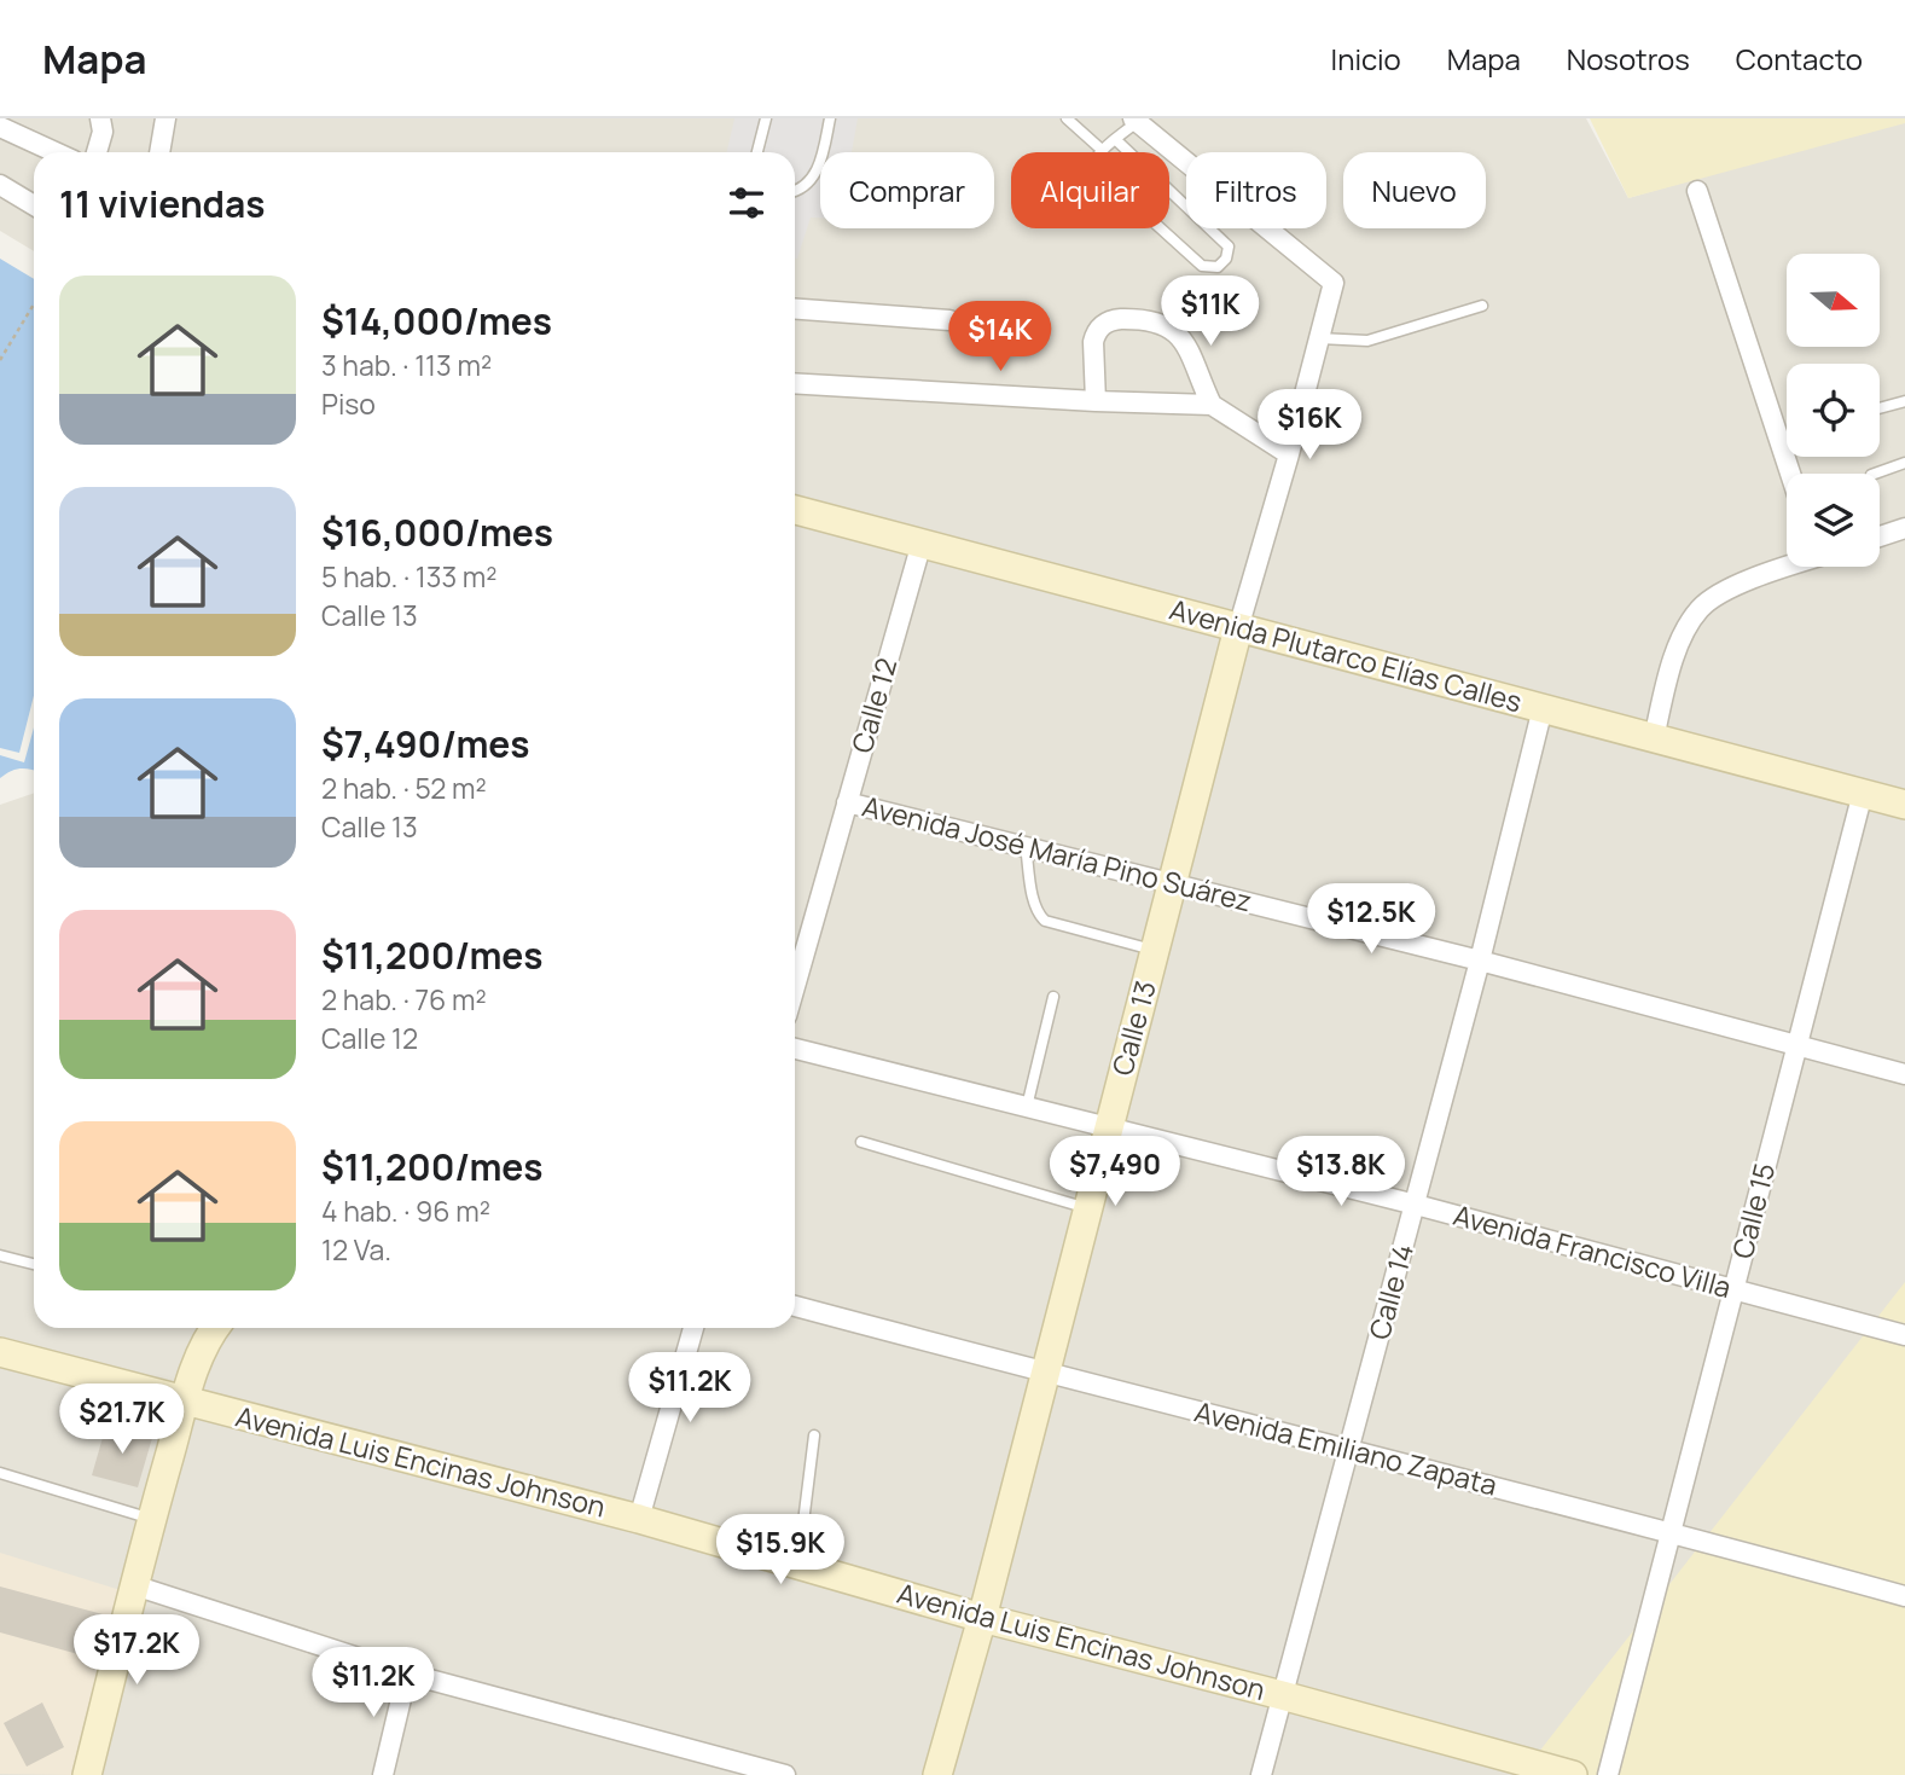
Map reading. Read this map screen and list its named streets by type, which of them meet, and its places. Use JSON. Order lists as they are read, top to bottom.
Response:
{
  "streets": {
    "street": [
      "Avenida Plutarco Elías Calles",
      "Calle 12",
      "Avenida José María Pino Suárez",
      "Calle 13",
      "Calle 15",
      "Avenida Francisco Villa",
      "Calle 14",
      "Avenida Emiliano Zapata",
      "Avenida Luis Encinas Johnson"
    ]
  },
  "crossings": [
    ["Avenida Plutarco Elías Calles", "Calle 12"],
    ["Avenida Plutarco Elías Calles", "Calle 13"],
    ["Avenida Plutarco Elías Calles", "Calle 15"],
    ["Avenida Plutarco Elías Calles", "Calle 14"],
    ["Calle 12", "Avenida José María Pino Suárez"],
    ["Avenida José María Pino Suárez", "Calle 13"],
    ["Avenida José María Pino Suárez", "Calle 15"],
    ["Avenida José María Pino Suárez", "Calle 14"],
    ["Calle 13", "Avenida Francisco Villa"],
    ["Calle 13", "Avenida Emiliano Zapata"],
    ["Calle 13", "Avenida Luis Encinas Johnson"],
    ["Calle 15", "Avenida Francisco Villa"],
    ["Calle 15", "Avenida Emiliano Zapata"],
    ["Avenida Francisco Villa", "Calle 14"],
    ["Calle 14", "Avenida Emiliano Zapata"],
    ["Calle 14", "Avenida Luis Encinas Johnson"]
  ],
  "north": "right",
  "page": {
    "header": "Mapa",
    "nav": [
      "Inicio",
      "Mapa",
      "Nosotros",
      "Contacto"
    ],
    "chip": [
      "Comprar",
      "Alquilar",
      "Filtros",
      "Nuevo"
    ],
    "heading": "11 viviendas",
    "list": [
      {
        "name": "$14,000/mes",
        "note": "3 hab. · 113 m² · Piso"
      },
      {
        "name": "$16,000/mes",
        "note": "5 hab. · 133 m² · Calle 13"
      },
      {
        "name": "$7,490/mes",
        "note": "2 hab. · 52 m² · Calle 13"
      },
      {
        "name": "$11,200/mes",
        "note": "2 hab. · 76 m² · Calle 12"
      },
      {
        "name": "$11,200/mes",
        "note": "4 hab. · 96 m² · 12 Va."
      }
    ],
    "price": [
      "$11K",
      "$14K",
      "$16K",
      "$12.5K",
      "$7,490",
      "$13.8K",
      "$11.2K",
      "$21.7K",
      "$15.9K",
      "$17.2K",
      "$11.2K"
    ]
  }
}
